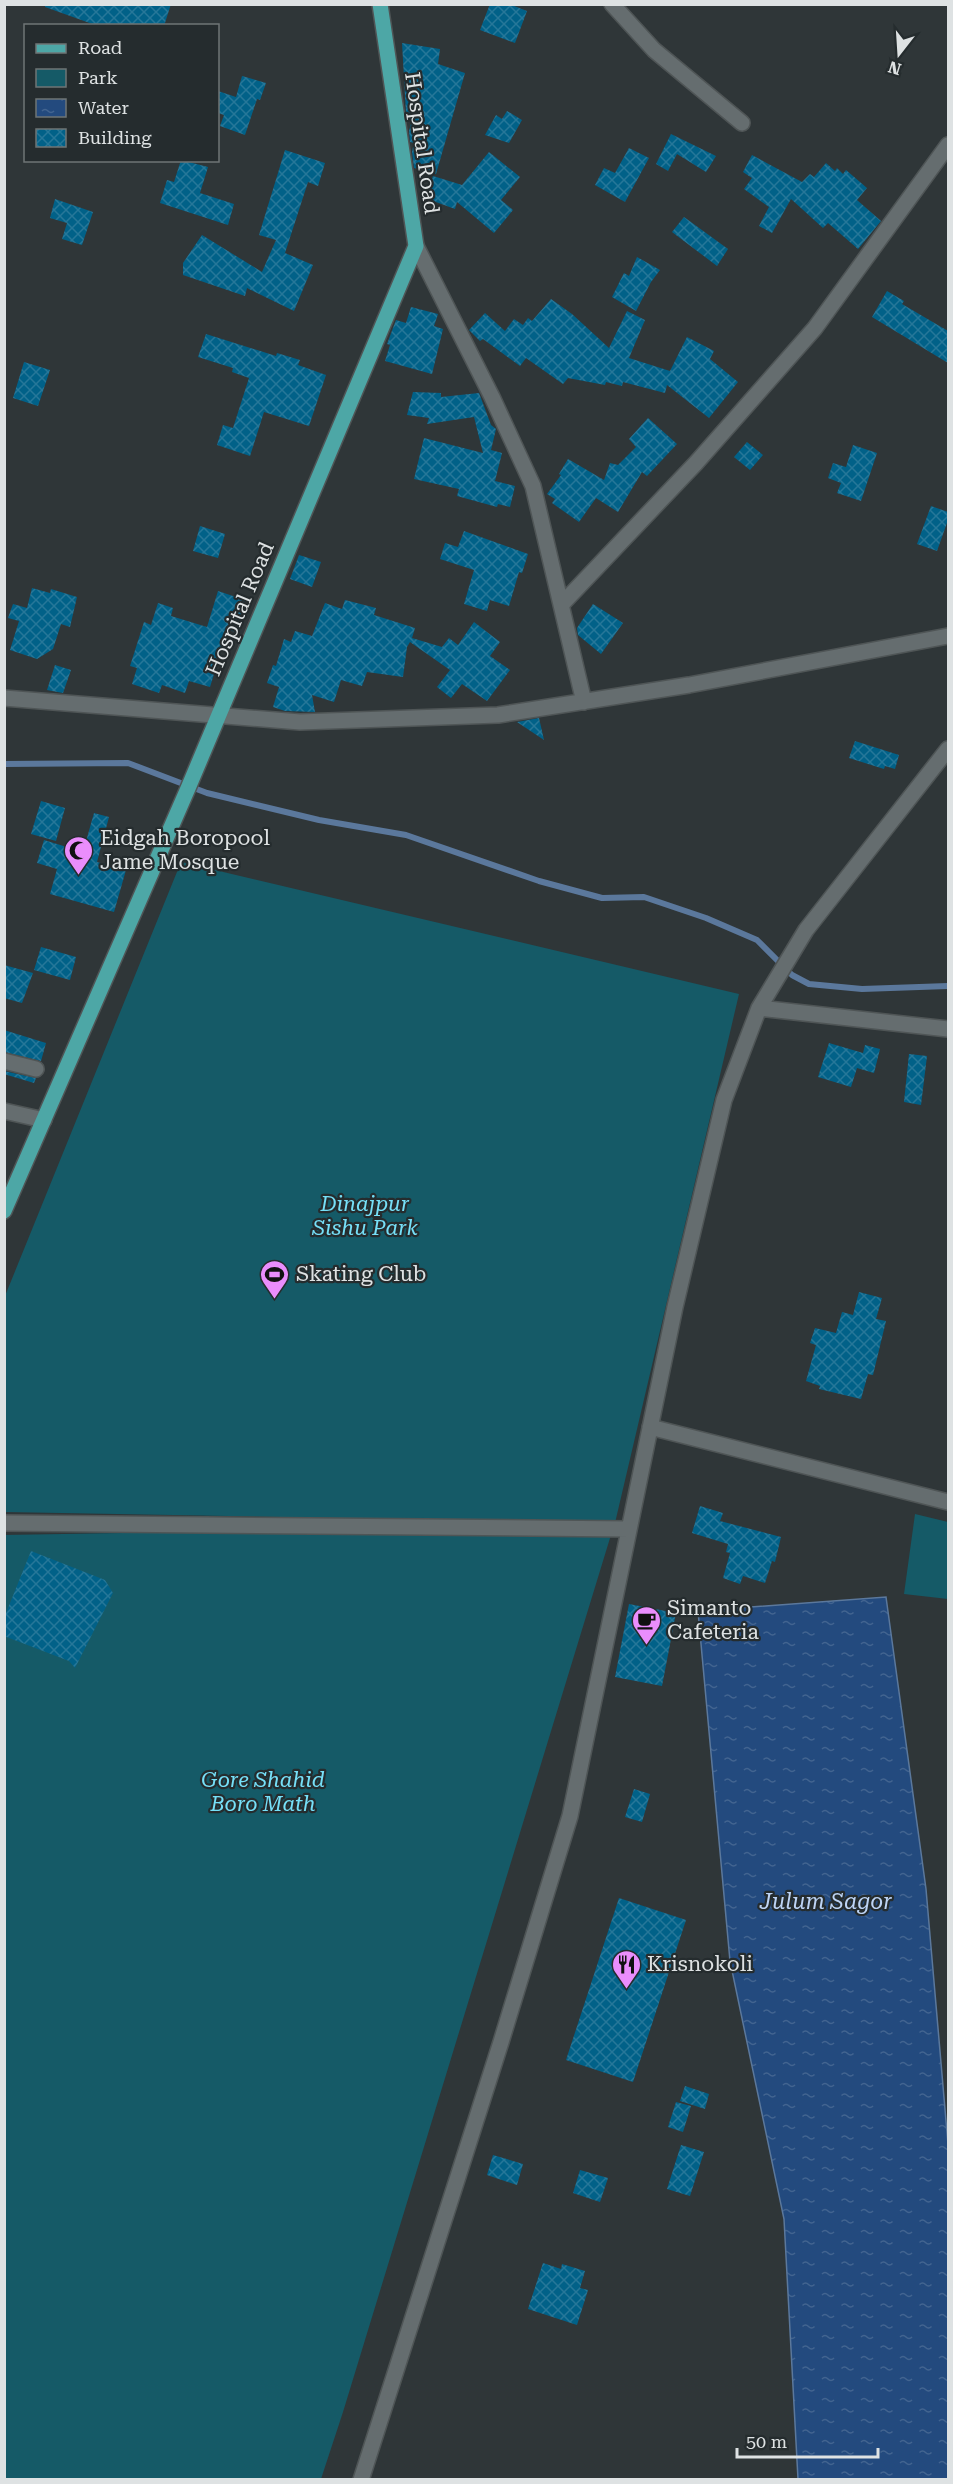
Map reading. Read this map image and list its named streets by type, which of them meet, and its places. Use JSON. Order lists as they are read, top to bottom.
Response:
{
  "streets": {
    "main road": ["Hospital Road"]
  },
  "water": ["Julum Sagor"],
  "parks": ["Dinajpur Sishu Park", "Gore Shahid Boro Math"],
  "places": {
    "mosque": ["Eidgah Boropool Jame Mosque"],
    "sports": ["Skating Club"],
    "cafe": ["Simanto Cafeteria"],
    "restaurant": ["Krisnokoli"]
  },
  "legend": [
    "Road",
    "Park",
    "Water",
    "Building"
  ],
  "scale_bar": "50 m",
  "north": "bottom"
}
